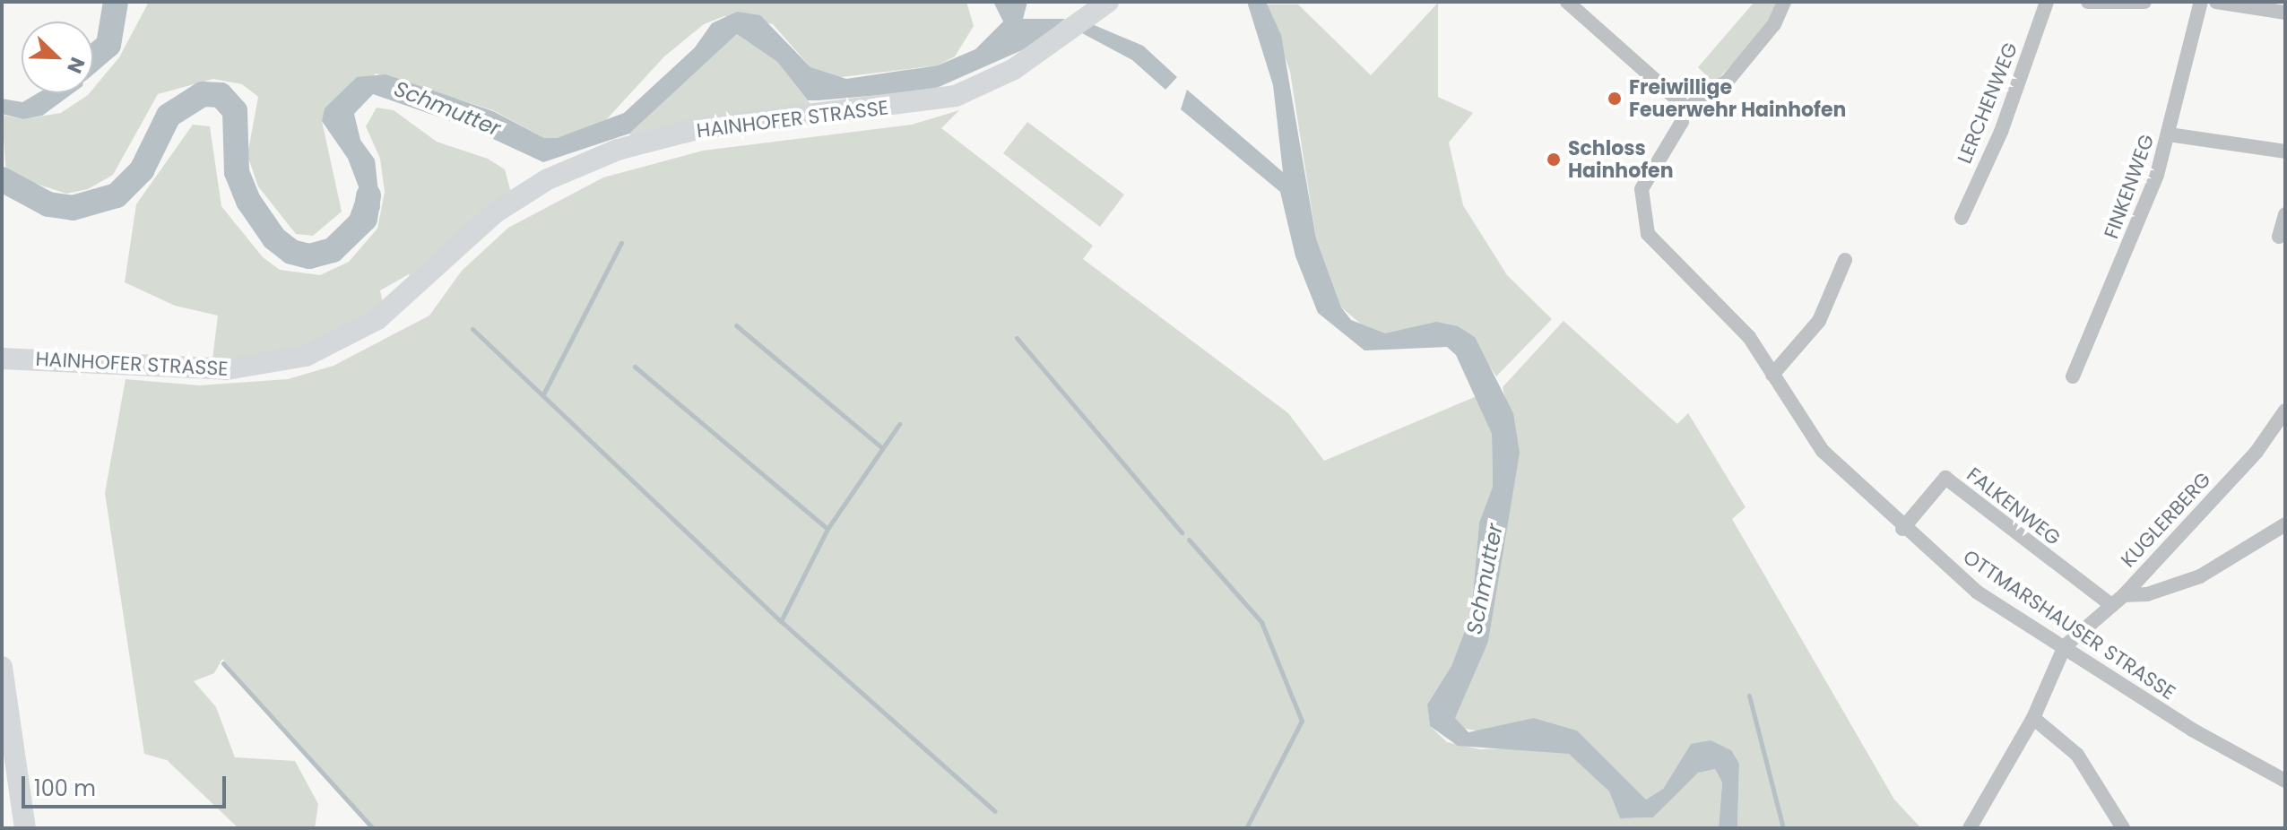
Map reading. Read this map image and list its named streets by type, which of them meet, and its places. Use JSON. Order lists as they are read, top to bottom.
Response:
{
  "streets": {
    "street": [
      "LERCHENWEG",
      "HAINHOFER STRASSE",
      "FINKENWEG",
      "FALKENWEG",
      "KUGLERBERG",
      "OTTMARSHAUSER STRASSE"
    ]
  },
  "crossings": [
    ["FALKENWEG", "KUGLERBERG"],
    ["FALKENWEG", "OTTMARSHAUSER STRASSE"],
    ["KUGLERBERG", "OTTMARSHAUSER STRASSE"]
  ],
  "water": ["Schmutter"],
  "places": ["Freiwillige Feuerwehr Hainhofen", "Schloss Hainhofen"],
  "scale_bar": "100 m",
  "north": "bottom right"
}
